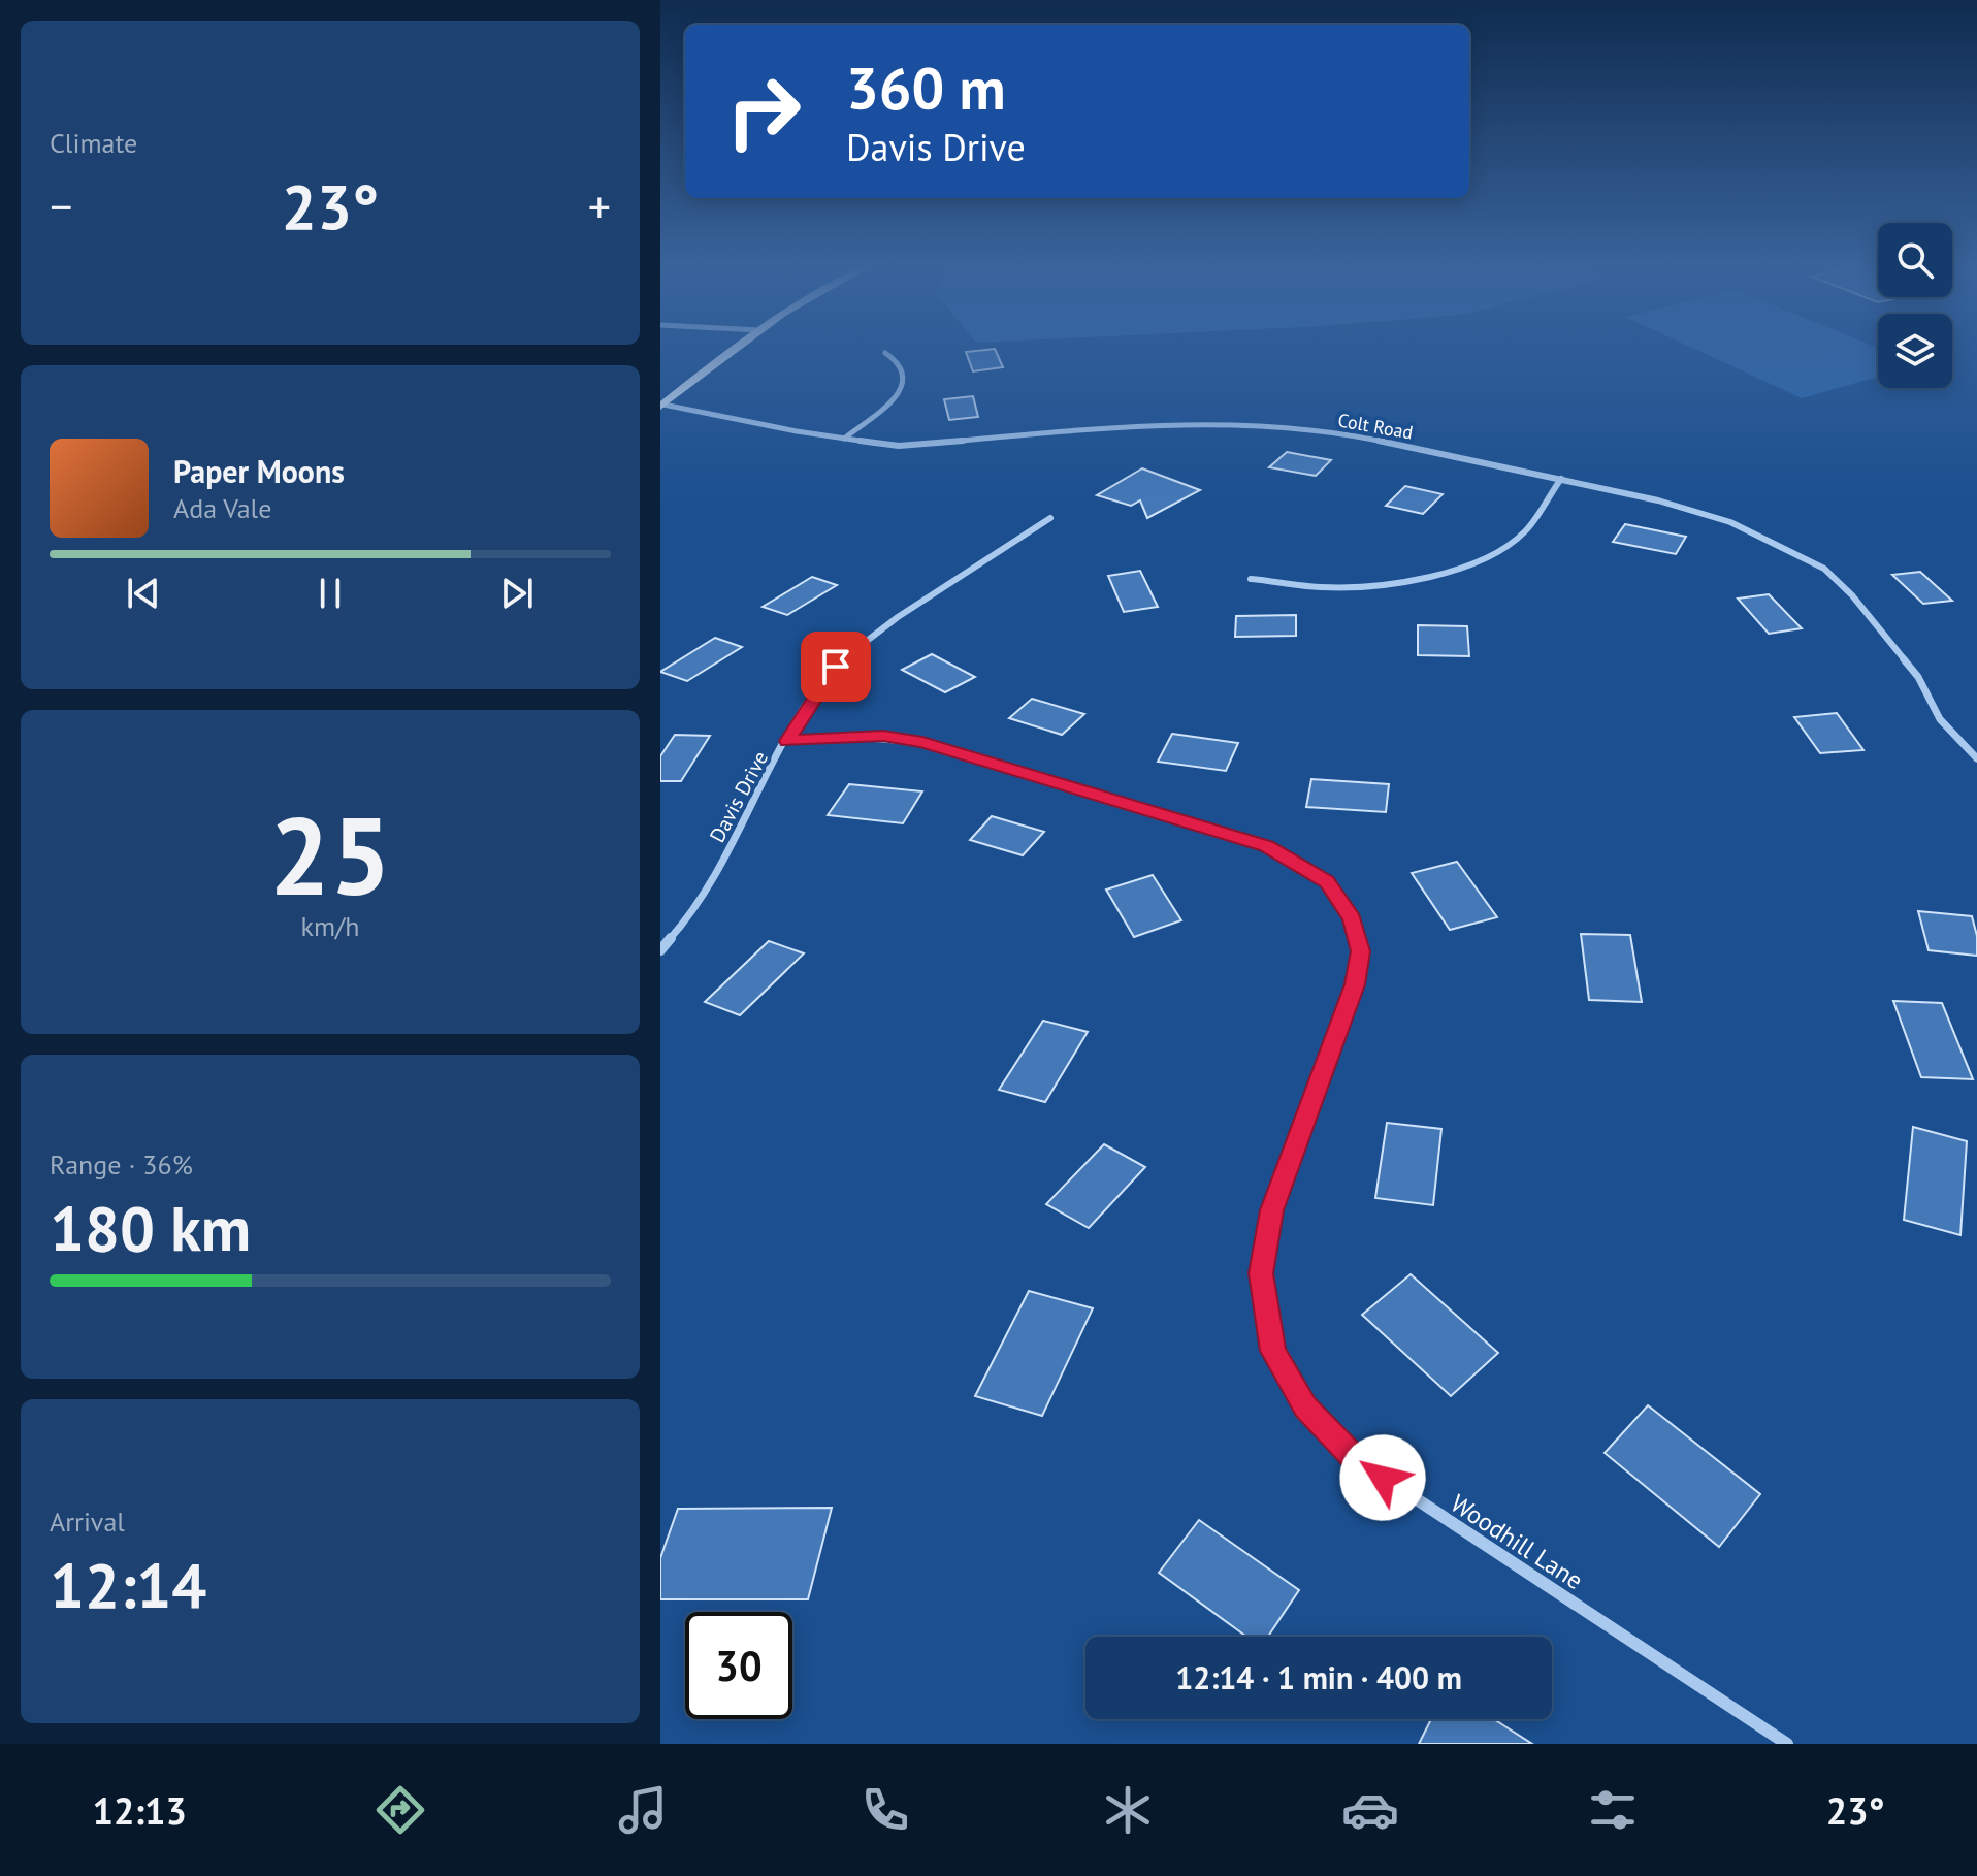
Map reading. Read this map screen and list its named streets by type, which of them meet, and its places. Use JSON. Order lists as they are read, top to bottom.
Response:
{
  "streets": {
    "street": ["Colt Road", "Davis Drive", "Woodhill Lane"]
  },
  "crossings": [
    ["Davis Drive", "Woodhill Lane"]
  ],
  "page": {
    "tile": [
      "Climate",
      ["25", "km/h"],
      ["Range · 36%", "180 km"],
      ["Arrival", "12:14"]
    ],
    "turn": ["360 m", "Davis Drive"],
    "heat": ["−", "23°", "+"],
    "song": ["Paper Moons", "Ada Vale"],
    "limit": "30",
    "trip": "12:14 · 1 min · 400 m",
    "tabs": ["12:13", "23°"]
  }
}
